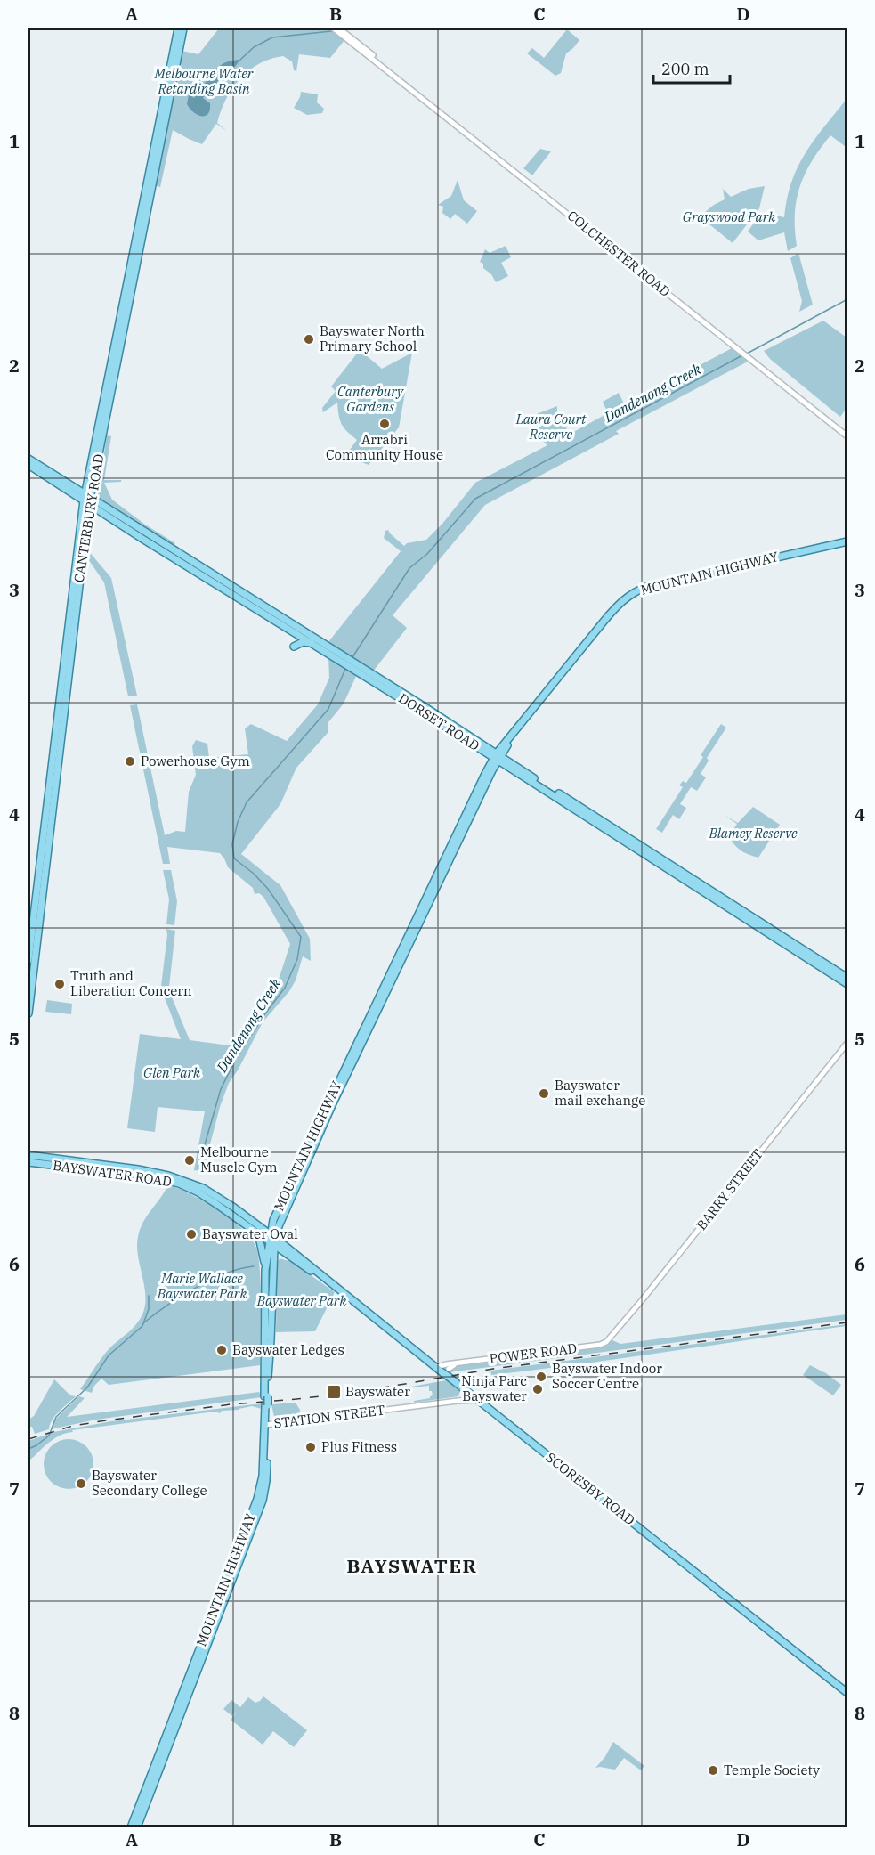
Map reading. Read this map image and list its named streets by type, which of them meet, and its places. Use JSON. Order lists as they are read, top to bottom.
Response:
{
  "streets": {
    "main road": [
      "COLCHESTER ROAD",
      "CANTERBURY ROAD",
      "MOUNTAIN HIGHWAY",
      "DORSET ROAD",
      "BAYSWATER ROAD",
      "BARRY STREET",
      "POWER ROAD",
      "STATION STREET",
      "SCORESBY ROAD"
    ]
  },
  "crossings": [
    ["CANTERBURY ROAD", "DORSET ROAD"],
    ["MOUNTAIN HIGHWAY", "DORSET ROAD"],
    ["MOUNTAIN HIGHWAY", "BAYSWATER ROAD"],
    ["MOUNTAIN HIGHWAY", "STATION STREET"],
    ["MOUNTAIN HIGHWAY", "SCORESBY ROAD"],
    ["BAYSWATER ROAD", "SCORESBY ROAD"],
    ["BARRY STREET", "POWER ROAD"],
    ["POWER ROAD", "SCORESBY ROAD"],
    ["STATION STREET", "SCORESBY ROAD"]
  ],
  "districts": ["BAYSWATER"],
  "water": ["Dandenong Creek"],
  "parks": [
    "Melbourne Water Retarding Basin",
    "Grayswood Park",
    "Canterbury Gardens",
    "Laura Court Reserve",
    "Blamey Reserve",
    "Glen Park",
    "Marie Wallace Bayswater Park",
    "Bayswater Park"
  ],
  "places": {
    "other": [
      "Bayswater North Primary School",
      "Arrabri Community House",
      "Powerhouse Gym",
      "Truth and Liberation Concern",
      "Bayswater mail exchange",
      "Melbourne Muscle Gym",
      "Bayswater Oval",
      "Bayswater Ledges",
      "Bayswater Indoor Soccer Centre",
      "Ninja Parc Bayswater",
      "Plus Fitness",
      "Bayswater Secondary College",
      "Temple Society"
    ],
    "transit": ["Bayswater"]
  },
  "scale_bar": "200 m",
  "grid": {
    "columns": [
      "A",
      "B",
      "C",
      "D"
    ],
    "rows": [
      "1",
      "2",
      "3",
      "4",
      "5",
      "6",
      "7",
      "8"
    ]
  }
}
